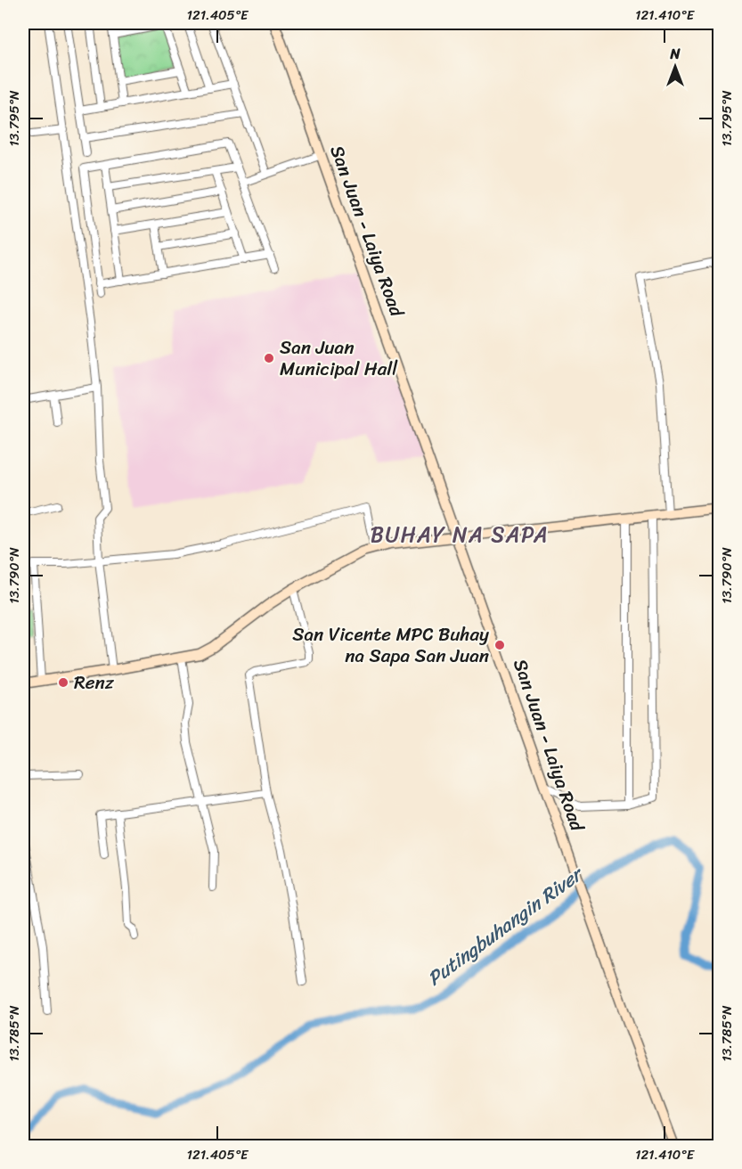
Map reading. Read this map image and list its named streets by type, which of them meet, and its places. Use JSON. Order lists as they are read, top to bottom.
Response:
{
  "streets": {
    "main road": ["San Juan - Laiya Road"]
  },
  "districts": ["BUHAY NA SAPA"],
  "water": ["Putingbuhangin River"],
  "places": ["San Juan Municipal Hall", "San Vicente MPC Buhay na Sapa San Juan", "Renz"],
  "north": "top",
  "coordinates": [
    "121.405°E",
    "121.410°E",
    "13.795°N",
    "13.790°N",
    "13.785°N"
  ]
}
